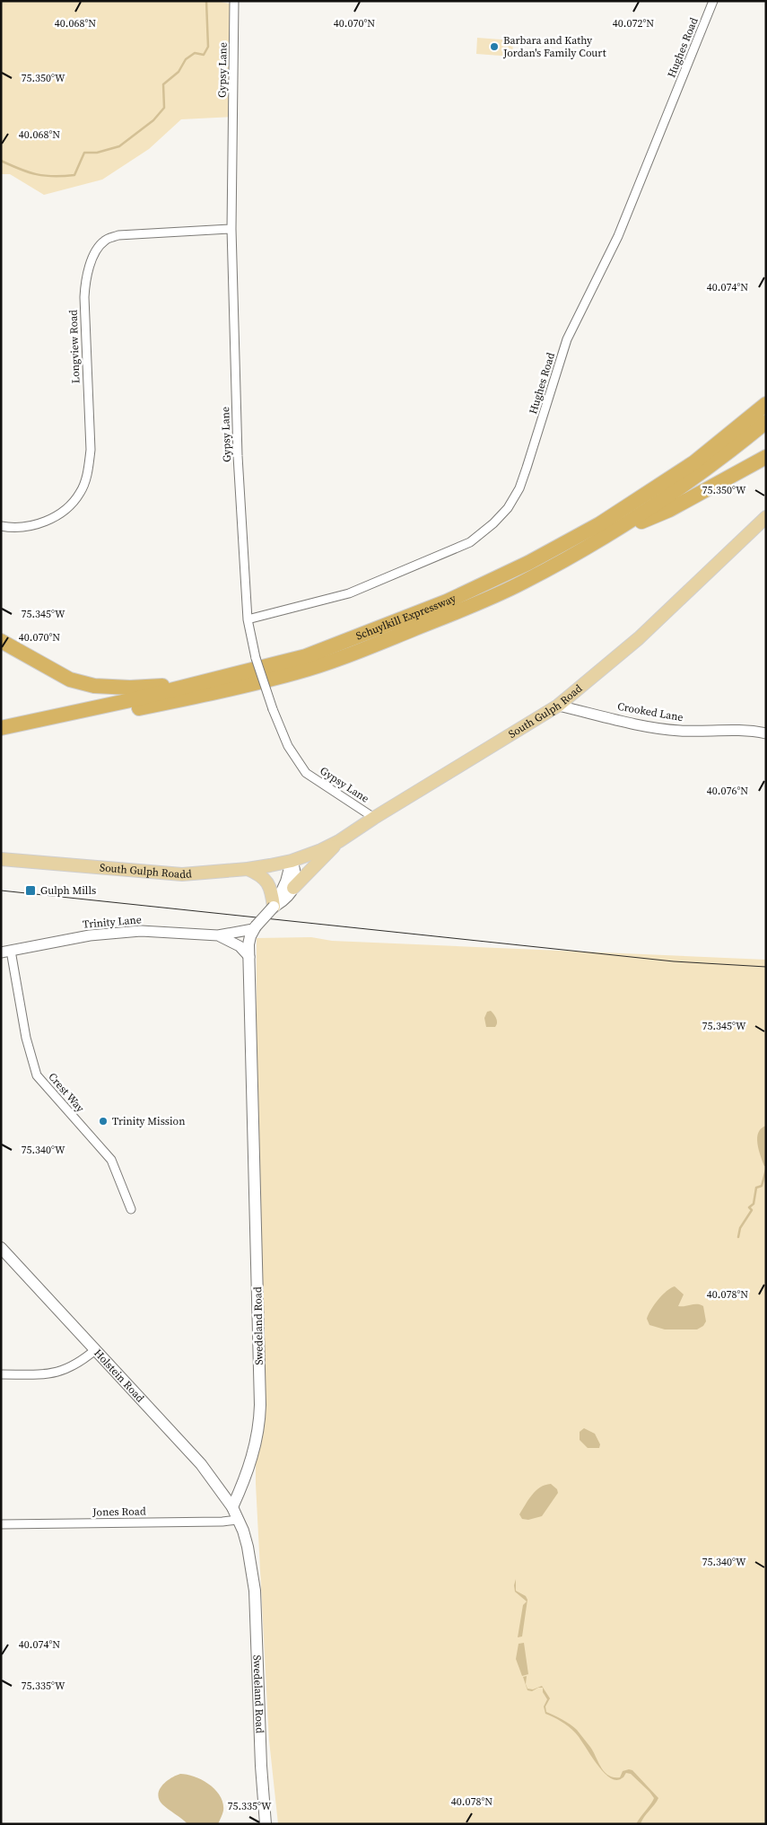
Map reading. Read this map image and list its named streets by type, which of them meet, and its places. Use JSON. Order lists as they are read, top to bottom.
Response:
{
  "streets": {
    "highway": ["Schuylkill Expressway"],
    "main road": [
      "South Gulph Road",
      "South Gulph Roadd",
      "Swedeland Road",
      "Holstein Road"
    ],
    "street": [
      "Hughes Road",
      "Gypsy Lane",
      "Longview Road",
      "Crooked Lane",
      "Trinity Lane",
      "Crest Way",
      "Jones Road"
    ]
  },
  "crossings": [
    ["Hughes Road", "Gypsy Lane"],
    ["Gypsy Lane", "Longview Road"],
    ["Gypsy Lane", "South Gulph Road"],
    ["South Gulph Road", "Crooked Lane"],
    ["South Gulph Road", "South Gulph Roadd"],
    ["Trinity Lane", "Crest Way"],
    ["Trinity Lane", "Swedeland Road"],
    ["Swedeland Road", "Holstein Road"],
    ["Swedeland Road", "Jones Road"]
  ],
  "places": {
    "other": ["Barbara and Kathy Jordan's Family Court", "Trinity Mission"],
    "transit": ["Gulph Mills"]
  },
  "coordinates": [
    "40.068°N",
    "40.070°N",
    "40.072°N",
    "75.350°W",
    "40.074°N",
    "75.345°W",
    "40.076°N",
    "75.340°W",
    "40.078°N",
    "75.335°W"
  ]
}
